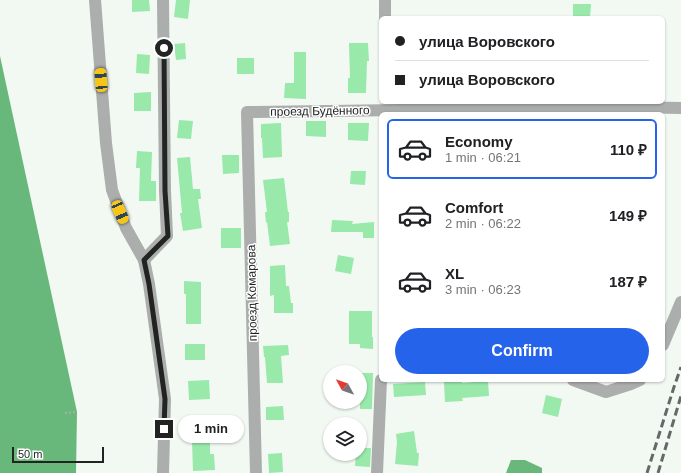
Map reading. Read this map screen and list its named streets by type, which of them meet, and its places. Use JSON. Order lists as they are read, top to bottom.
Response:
{
  "streets": {
    "street": ["проезд Будённого", "проезд Комарова"]
  },
  "crossings": [
    ["проезд Будённого", "проезд Комарова"]
  ],
  "scale_bar": "50 m",
  "north": "top left",
  "page": {
    "banner": ["улица Воровского", "улица Воровского"],
    "list": [
      {
        "name": "Economy",
        "note": "1 min · 06:21",
        "value": "110 ₽"
      },
      {
        "name": "Comfort",
        "note": "2 min · 06:22",
        "value": "149 ₽"
      },
      {
        "name": "XL",
        "note": "3 min · 06:23",
        "value": "187 ₽"
      }
    ],
    "buttons": "Confirm",
    "bubble": "1 min",
    "scale": "50 m"
  }
}
